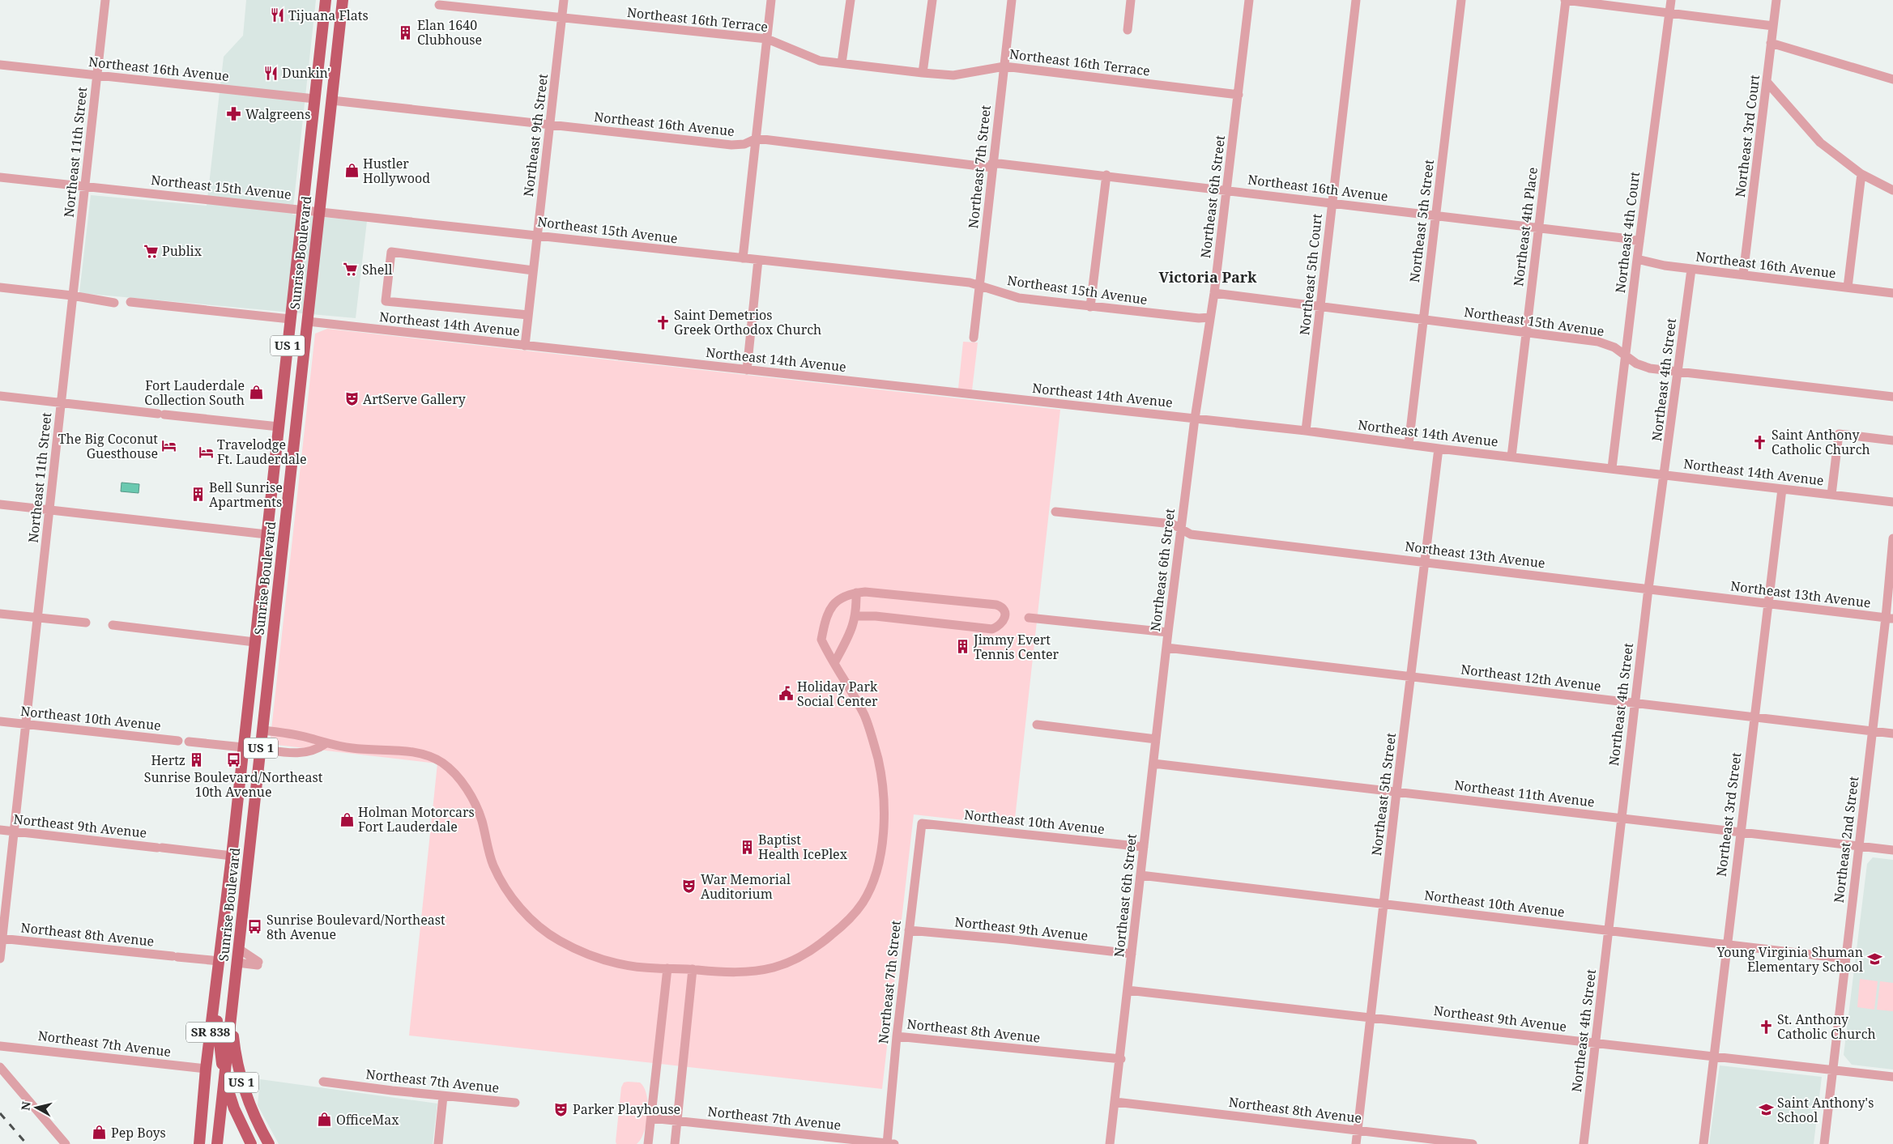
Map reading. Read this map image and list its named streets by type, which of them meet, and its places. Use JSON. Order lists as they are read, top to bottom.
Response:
{
  "streets": {
    "main road": ["Sunrise Boulevard", "US 1", "SR 838"],
    "street": [
      "Northeast 16th Terrace",
      "Northeast 16th Avenue",
      "Northeast 9th Street",
      "Northeast 3rd Court",
      "Northeast 11th Street",
      "Northeast 7th Street",
      "Northeast 15th Avenue",
      "Northeast 6th Street",
      "Northeast 5th Street",
      "Northeast 4th Place",
      "Northeast 4th Court",
      "Northeast 5th Court",
      "Northeast 14th Avenue",
      "Northeast 4th Street",
      "Northeast 13th Avenue",
      "Northeast 12th Avenue",
      "Northeast 10th Avenue",
      "Northeast 11th Avenue",
      "Northeast 3rd Street",
      "Northeast 9th Avenue",
      "Northeast 2nd Street",
      "Northeast 8th Avenue",
      "Northeast 7th Avenue"
    ]
  },
  "crossings": [
    ["Northeast 16th Terrace", "Northeast 9th Street"],
    ["Northeast 16th Terrace", "Northeast 7th Street"],
    ["Northeast 16th Terrace", "Northeast 6th Street"],
    ["Northeast 16th Avenue", "Northeast 9th Street"],
    ["Northeast 16th Avenue", "Northeast 3rd Court"],
    ["Northeast 16th Avenue", "Northeast 11th Street"],
    ["Northeast 16th Avenue", "Northeast 7th Street"],
    ["Northeast 16th Avenue", "Northeast 6th Street"],
    ["Northeast 16th Avenue", "Northeast 5th Street"],
    ["Northeast 16th Avenue", "Northeast 4th Place"],
    ["Northeast 16th Avenue", "Northeast 4th Court"],
    ["Northeast 16th Avenue", "Sunrise Boulevard"],
    ["Northeast 16th Avenue", "Northeast 5th Court"],
    ["Northeast 16th Avenue", "Northeast 4th Street"],
    ["Northeast 9th Street", "Northeast 15th Avenue"],
    ["Northeast 9th Street", "Northeast 14th Avenue"],
    ["Northeast 11th Street", "Northeast 15th Avenue"],
    ["Northeast 11th Street", "Northeast 10th Avenue"],
    ["Northeast 11th Street", "Northeast 9th Avenue"],
    ["Northeast 11th Street", "Northeast 8th Avenue"],
    ["Northeast 7th Street", "Northeast 15th Avenue"],
    ["Northeast 7th Street", "Northeast 10th Avenue"],
    ["Northeast 7th Street", "Northeast 9th Avenue"],
    ["Northeast 7th Street", "Northeast 8th Avenue"],
    ["Northeast 7th Street", "Northeast 7th Avenue"],
    ["Northeast 15th Avenue", "Northeast 6th Street"],
    ["Northeast 15th Avenue", "Northeast 5th Street"],
    ["Northeast 15th Avenue", "Northeast 4th Place"],
    ["Northeast 15th Avenue", "Northeast 4th Court"],
    ["Northeast 15th Avenue", "Sunrise Boulevard"],
    ["Northeast 15th Avenue", "Northeast 5th Court"],
    ["Northeast 15th Avenue", "Northeast 4th Street"],
    ["Northeast 6th Street", "Northeast 14th Avenue"],
    ["Northeast 6th Street", "Northeast 13th Avenue"],
    ["Northeast 6th Street", "Northeast 12th Avenue"],
    ["Northeast 6th Street", "Northeast 10th Avenue"],
    ["Northeast 6th Street", "Northeast 11th Avenue"],
    ["Northeast 6th Street", "Northeast 9th Avenue"],
    ["Northeast 6th Street", "Northeast 8th Avenue"],
    ["Northeast 5th Street", "Northeast 14th Avenue"],
    ["Northeast 5th Street", "Northeast 13th Avenue"],
    ["Northeast 5th Street", "Northeast 12th Avenue"],
    ["Northeast 5th Street", "Northeast 10th Avenue"],
    ["Northeast 5th Street", "Northeast 11th Avenue"],
    ["Northeast 5th Street", "Northeast 9th Avenue"],
    ["Northeast 5th Street", "Northeast 8th Avenue"],
    ["Northeast 4th Place", "Northeast 14th Avenue"],
    ["Northeast 4th Court", "Northeast 14th Avenue"],
    ["Sunrise Boulevard", "Northeast 14th Avenue"],
    ["Sunrise Boulevard", "US 1"],
    ["Sunrise Boulevard", "Northeast 9th Avenue"],
    ["Sunrise Boulevard", "Northeast 8th Avenue"],
    ["Sunrise Boulevard", "SR 838"],
    ["Northeast 5th Court", "Northeast 14th Avenue"],
    ["Northeast 14th Avenue", "Northeast 4th Street"],
    ["Northeast 14th Avenue", "Northeast 3rd Street"],
    ["US 1", "SR 838"],
    ["Northeast 4th Street", "Northeast 13th Avenue"],
    ["Northeast 4th Street", "Northeast 12th Avenue"],
    ["Northeast 4th Street", "Northeast 10th Avenue"],
    ["Northeast 4th Street", "Northeast 11th Avenue"],
    ["Northeast 4th Street", "Northeast 9th Avenue"],
    ["Northeast 13th Avenue", "Northeast 3rd Street"],
    ["Northeast 13th Avenue", "Northeast 2nd Street"],
    ["Northeast 12th Avenue", "Northeast 3rd Street"],
    ["Northeast 12th Avenue", "Northeast 2nd Street"],
    ["Northeast 10th Avenue", "Northeast 3rd Street"],
    ["Northeast 10th Avenue", "Northeast 2nd Street"],
    ["Northeast 11th Avenue", "Northeast 3rd Street"],
    ["Northeast 11th Avenue", "Northeast 2nd Street"],
    ["Northeast 3rd Street", "Northeast 9th Avenue"],
    ["Northeast 9th Avenue", "Northeast 2nd Street"],
    ["SR 838", "Northeast 7th Avenue"]
  ],
  "districts": ["Victoria Park"],
  "places": {
    "restaurant": ["Tijuana Flats", "Dunkin'"],
    "building": [
      "Elan 1640 Clubhouse",
      "Bell Sunrise Apartments",
      "Jimmy Evert Tennis Center",
      "Hertz",
      "Baptist Health IcePlex"
    ],
    "pharmacy": ["Walgreens"],
    "shop": [
      "Hustler Hollywood",
      "Fort Lauderdale Collection South",
      "Holman Motorcars Fort Lauderdale",
      "OfficeMax",
      "Pep Boys"
    ],
    "supermarket": ["Publix", "Shell"],
    "church": ["Saint Demetrios Greek Orthodox Church", "Saint Anthony Catholic Church", "St. Anthony Catholic Church"],
    "theatre": ["ArtServe Gallery", "War Memorial Auditorium", "Parker Playhouse"],
    "hotel": ["The Big Coconut Guesthouse", "Travelodge Ft. Lauderdale"],
    "public building": ["Holiday Park Social Center"],
    "bus stop": ["Sunrise Boulevard/Northeast 10th Avenue", "Sunrise Boulevard/Northeast 8th Avenue"],
    "school or university": ["Young Virginia Shuman Elementary School", "Saint Anthony's School"]
  },
  "north": "left"
}
